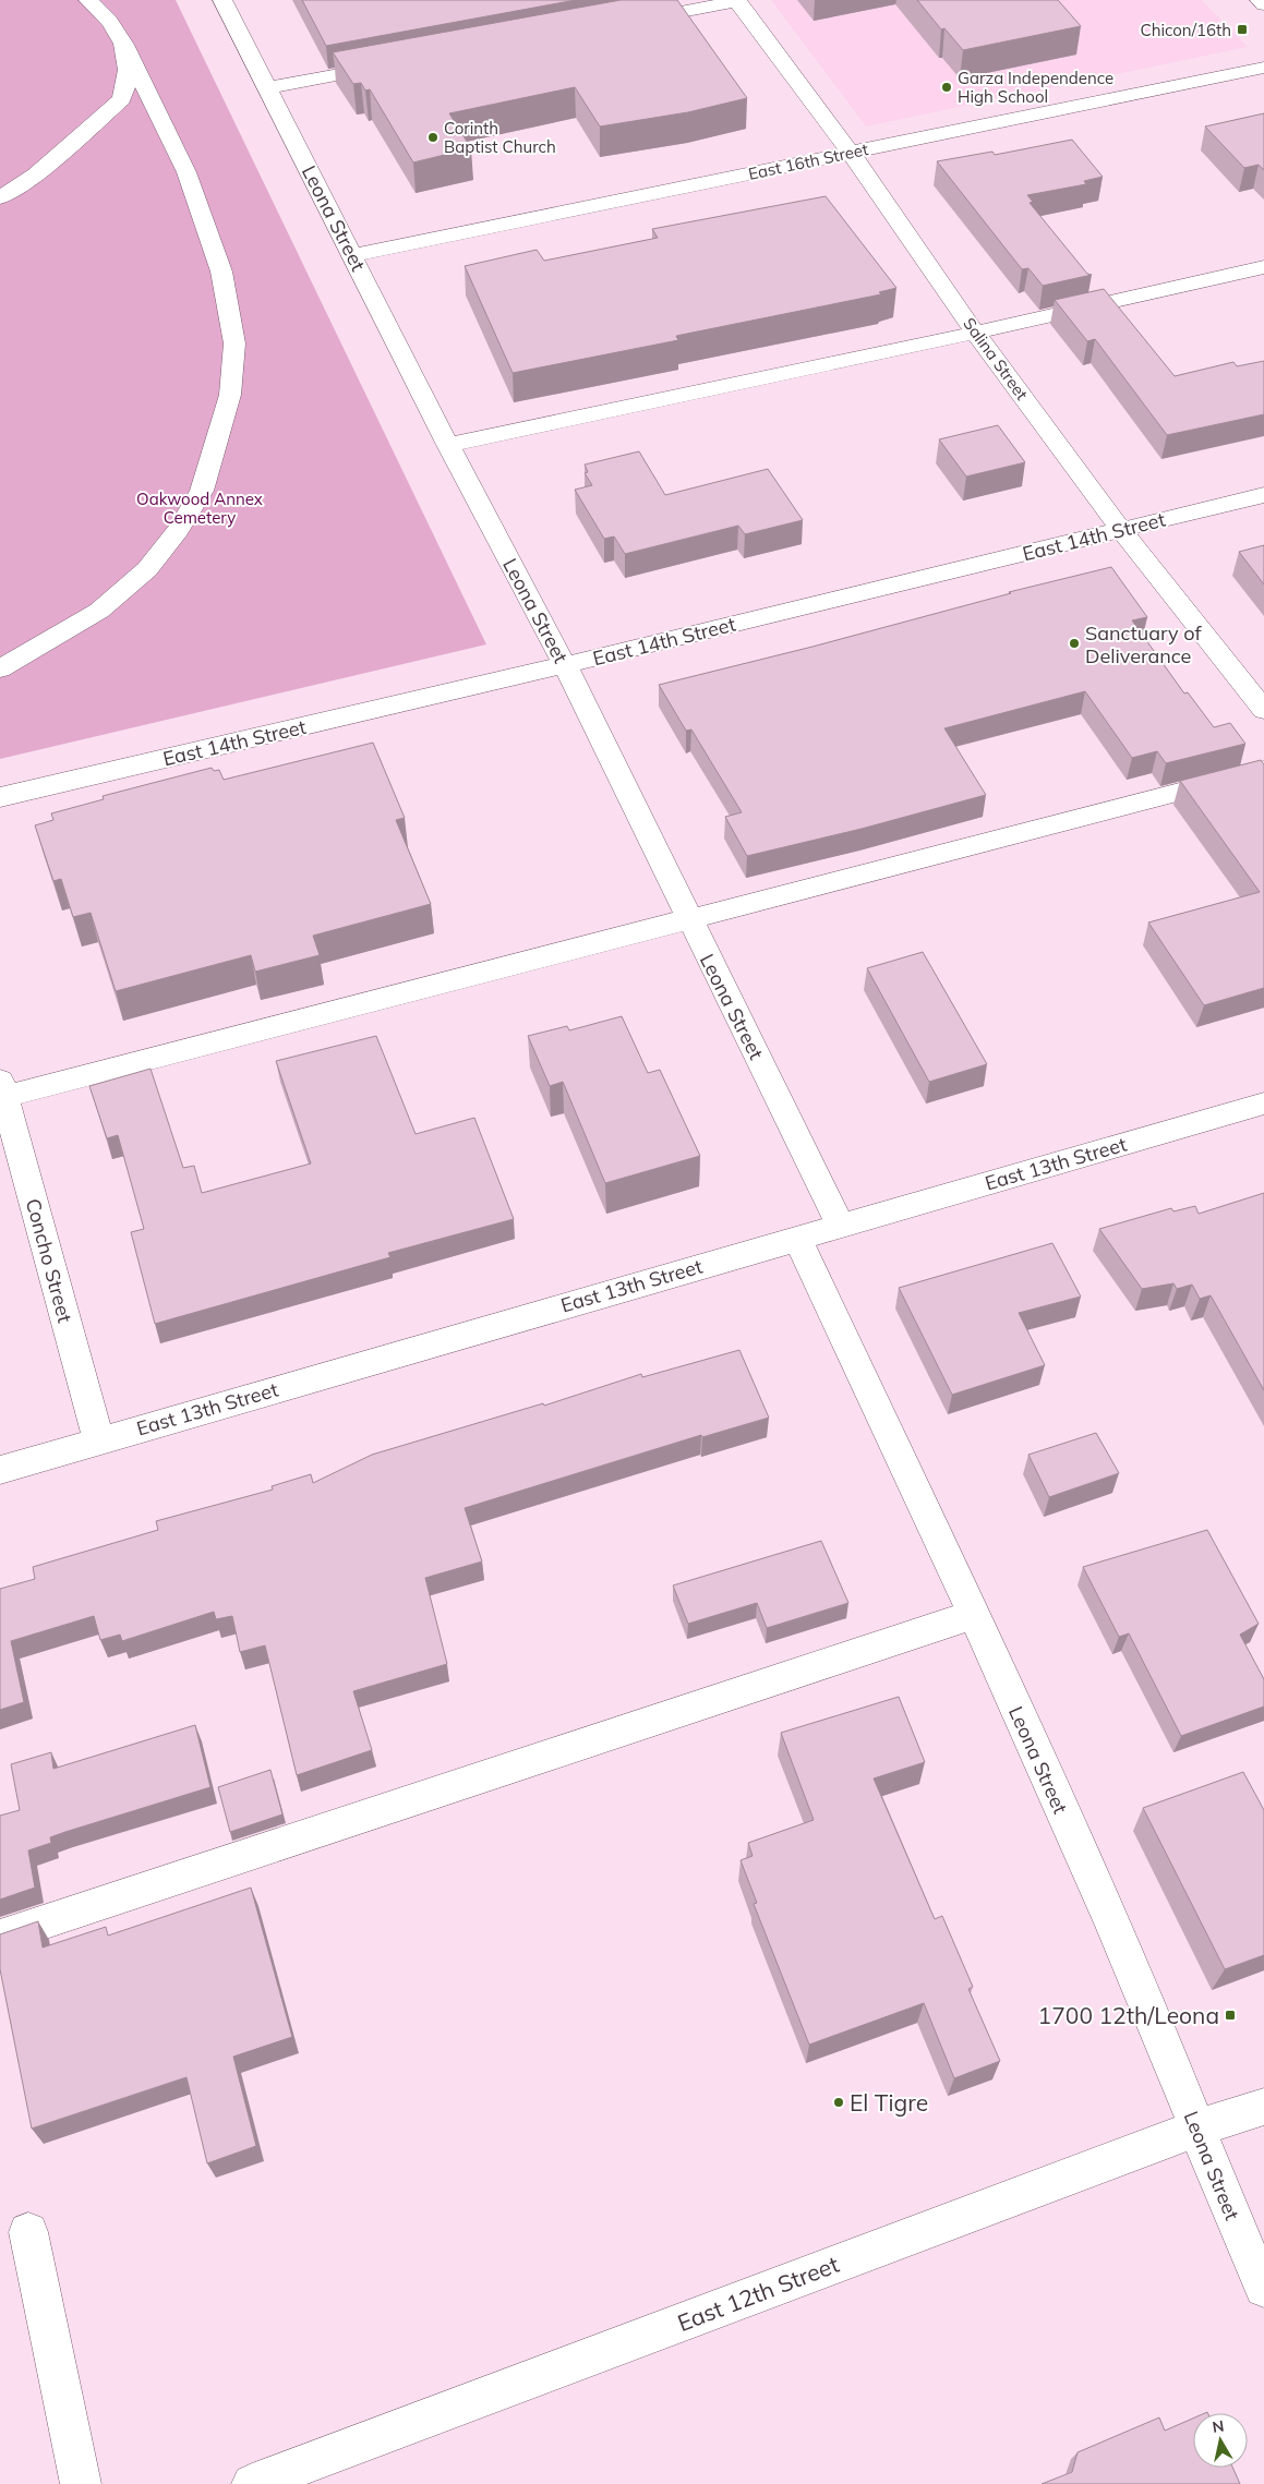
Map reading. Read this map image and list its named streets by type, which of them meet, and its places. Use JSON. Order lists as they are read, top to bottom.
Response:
{
  "streets": {
    "street": [
      "East 16th Street",
      "Leona Street",
      "Salina Street",
      "East 14th Street",
      "East 13th Street",
      "Concho Street",
      "East 12th Street"
    ]
  },
  "crossings": [
    ["East 16th Street", "Leona Street"],
    ["East 16th Street", "Salina Street"],
    ["Leona Street", "East 14th Street"],
    ["Leona Street", "East 13th Street"],
    ["Leona Street", "East 12th Street"],
    ["Salina Street", "East 14th Street"],
    ["East 13th Street", "Concho Street"]
  ],
  "parks": ["Oakwood Annex Cemetery"],
  "places": {
    "transit": ["Chicon/16th", "1700 12th/Leona"],
    "other": [
      "Garza Independence High School",
      "Corinth Baptist Church",
      "Sanctuary of Deliverance",
      "El Tigre"
    ]
  },
  "north": "top"
}
